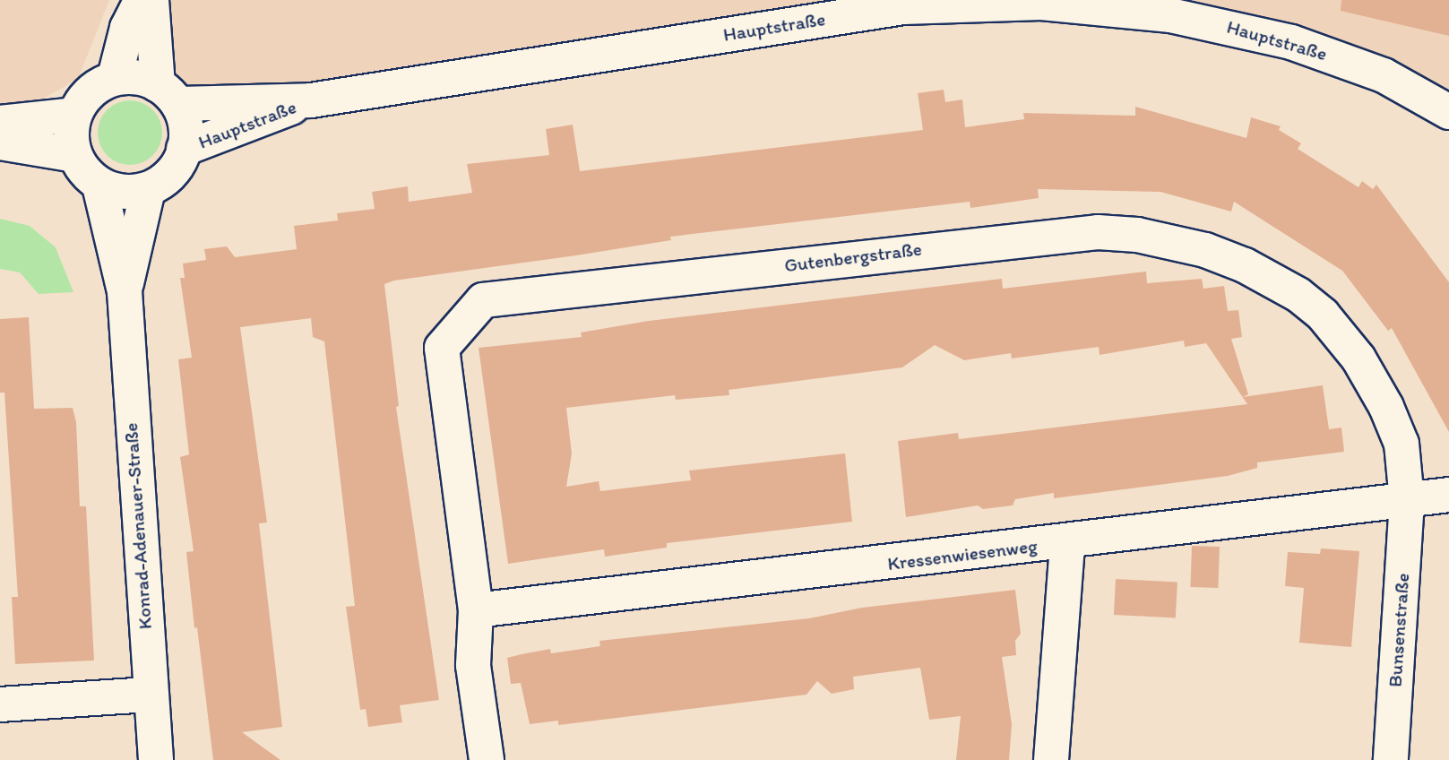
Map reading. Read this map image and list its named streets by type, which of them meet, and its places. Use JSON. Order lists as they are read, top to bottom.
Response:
{
  "streets": {
    "street": [
      "Hauptstraße",
      "Gutenbergstraße",
      "Konrad-Adenauer-Straße",
      "Kressenwiesenweg",
      "Bunsenstraße"
    ]
  },
  "crossings": [
    ["Hauptstraße", "Konrad-Adenauer-Straße"],
    ["Gutenbergstraße", "Kressenwiesenweg"],
    ["Gutenbergstraße", "Bunsenstraße"],
    ["Kressenwiesenweg", "Bunsenstraße"]
  ]
}
